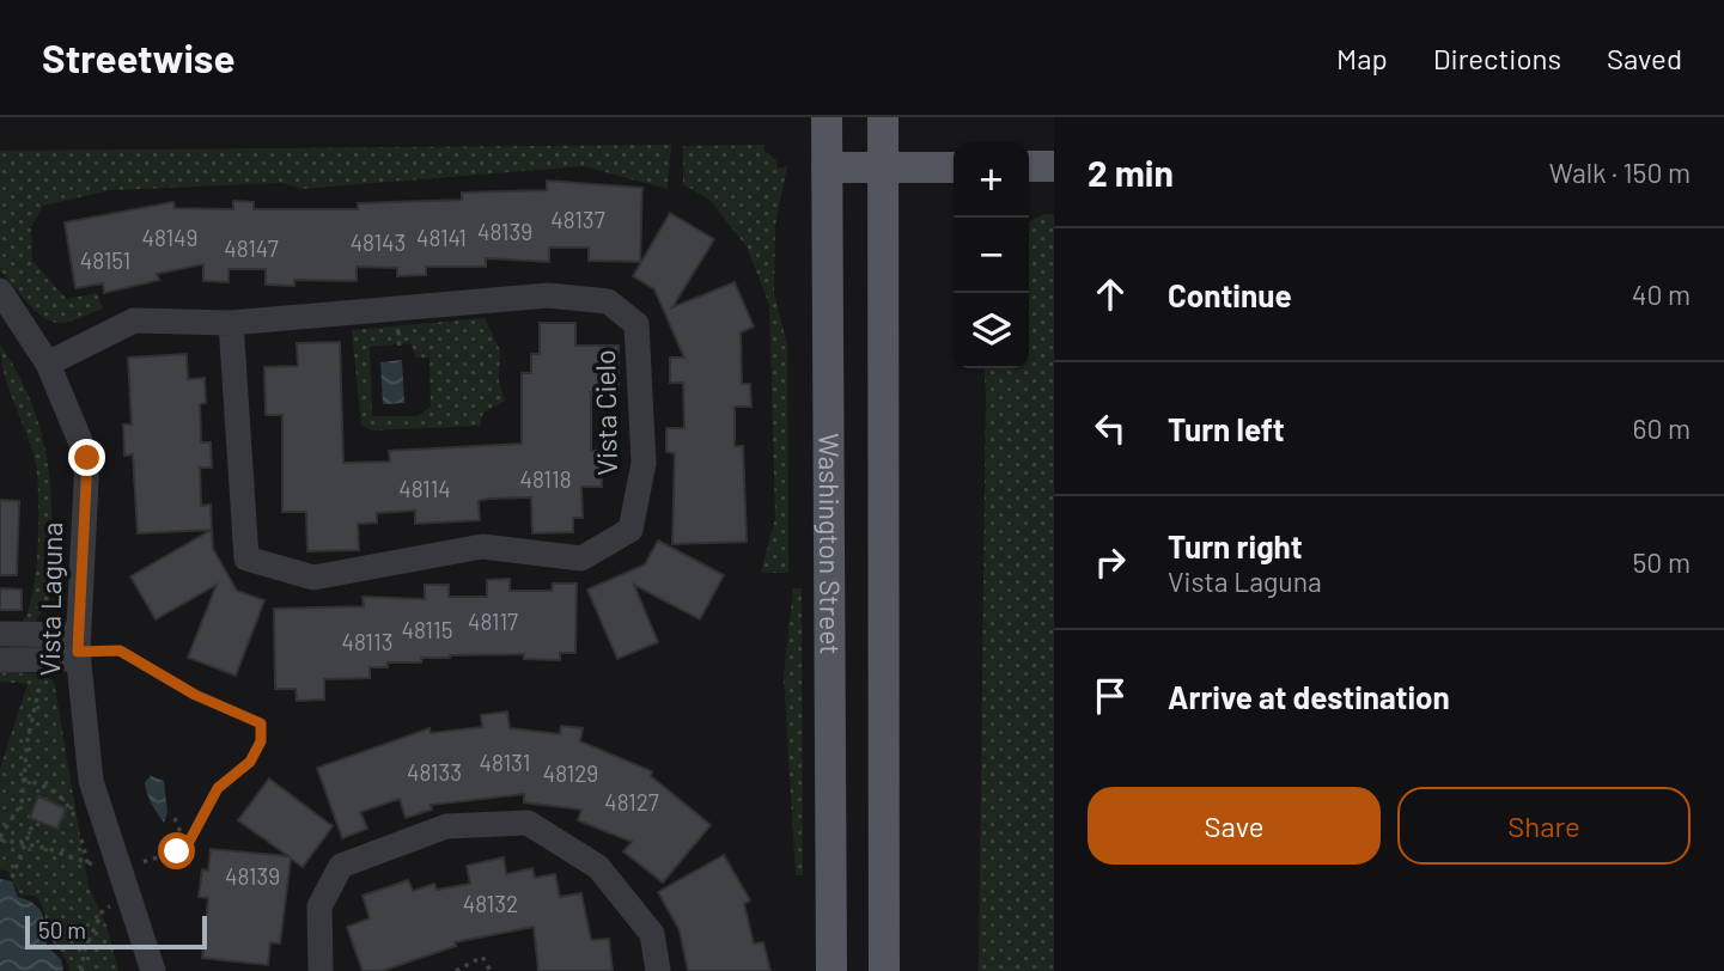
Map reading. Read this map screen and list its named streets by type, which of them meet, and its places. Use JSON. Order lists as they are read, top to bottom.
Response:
{
  "streets": {
    "main road": ["Washington Street"],
    "street": ["Vista Cielo", "Vista Laguna"]
  },
  "crossings": [
    ["Vista Cielo", "Vista Laguna"]
  ],
  "house_numbers": [
    "48137",
    "48139",
    "48149",
    "48141",
    "48143",
    "48147",
    "48151",
    "48118",
    "48114",
    "48117",
    "48115",
    "48113",
    "48131",
    "48133",
    "48129",
    "48127",
    "48139",
    "48132"
  ],
  "scale_bar": "50 m",
  "page": {
    "header": "Streetwise",
    "nav": ["Map", "Directions", "Saved"],
    "heading": ["2 min", "Walk · 150 m"],
    "map_buttons": ["+", "−"],
    "list": [
      ["Continue", "40 m"],
      ["Turn left", "60 m"],
      ["Turn right", "Vista Laguna", "50 m"],
      "Arrive at destination"
    ],
    "buttons": ["Save", "Share"],
    "scale": "50 m"
  }
}
